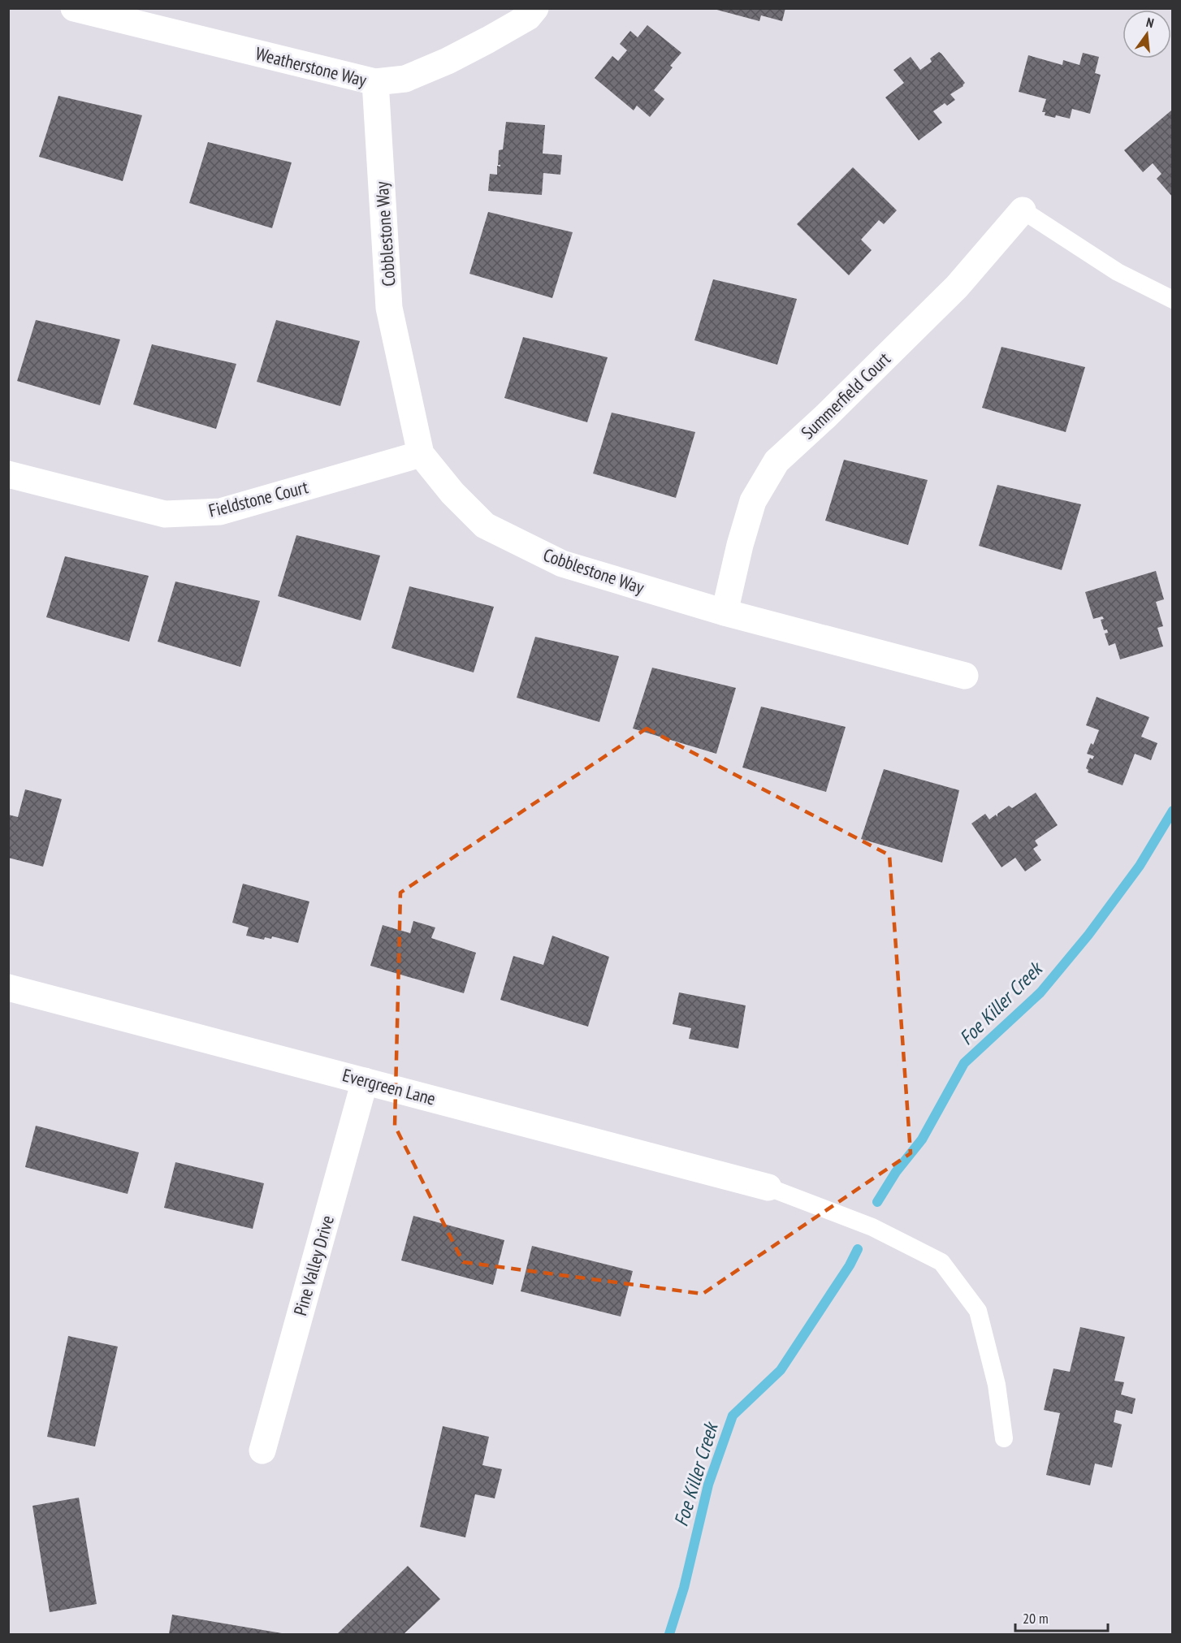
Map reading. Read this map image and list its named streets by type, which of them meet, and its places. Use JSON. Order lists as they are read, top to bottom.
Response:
{
  "streets": {
    "street": [
      "Weatherstone Way",
      "Cobblestone Way",
      "Summerfield Court",
      "Fieldstone Court",
      "Evergreen Lane",
      "Pine Valley Drive"
    ]
  },
  "crossings": [
    ["Weatherstone Way", "Cobblestone Way"],
    ["Cobblestone Way", "Summerfield Court"],
    ["Cobblestone Way", "Fieldstone Court"],
    ["Evergreen Lane", "Pine Valley Drive"]
  ],
  "water": ["Foe Killer Creek"],
  "scale_bar": "20 m",
  "north": "top"
}
